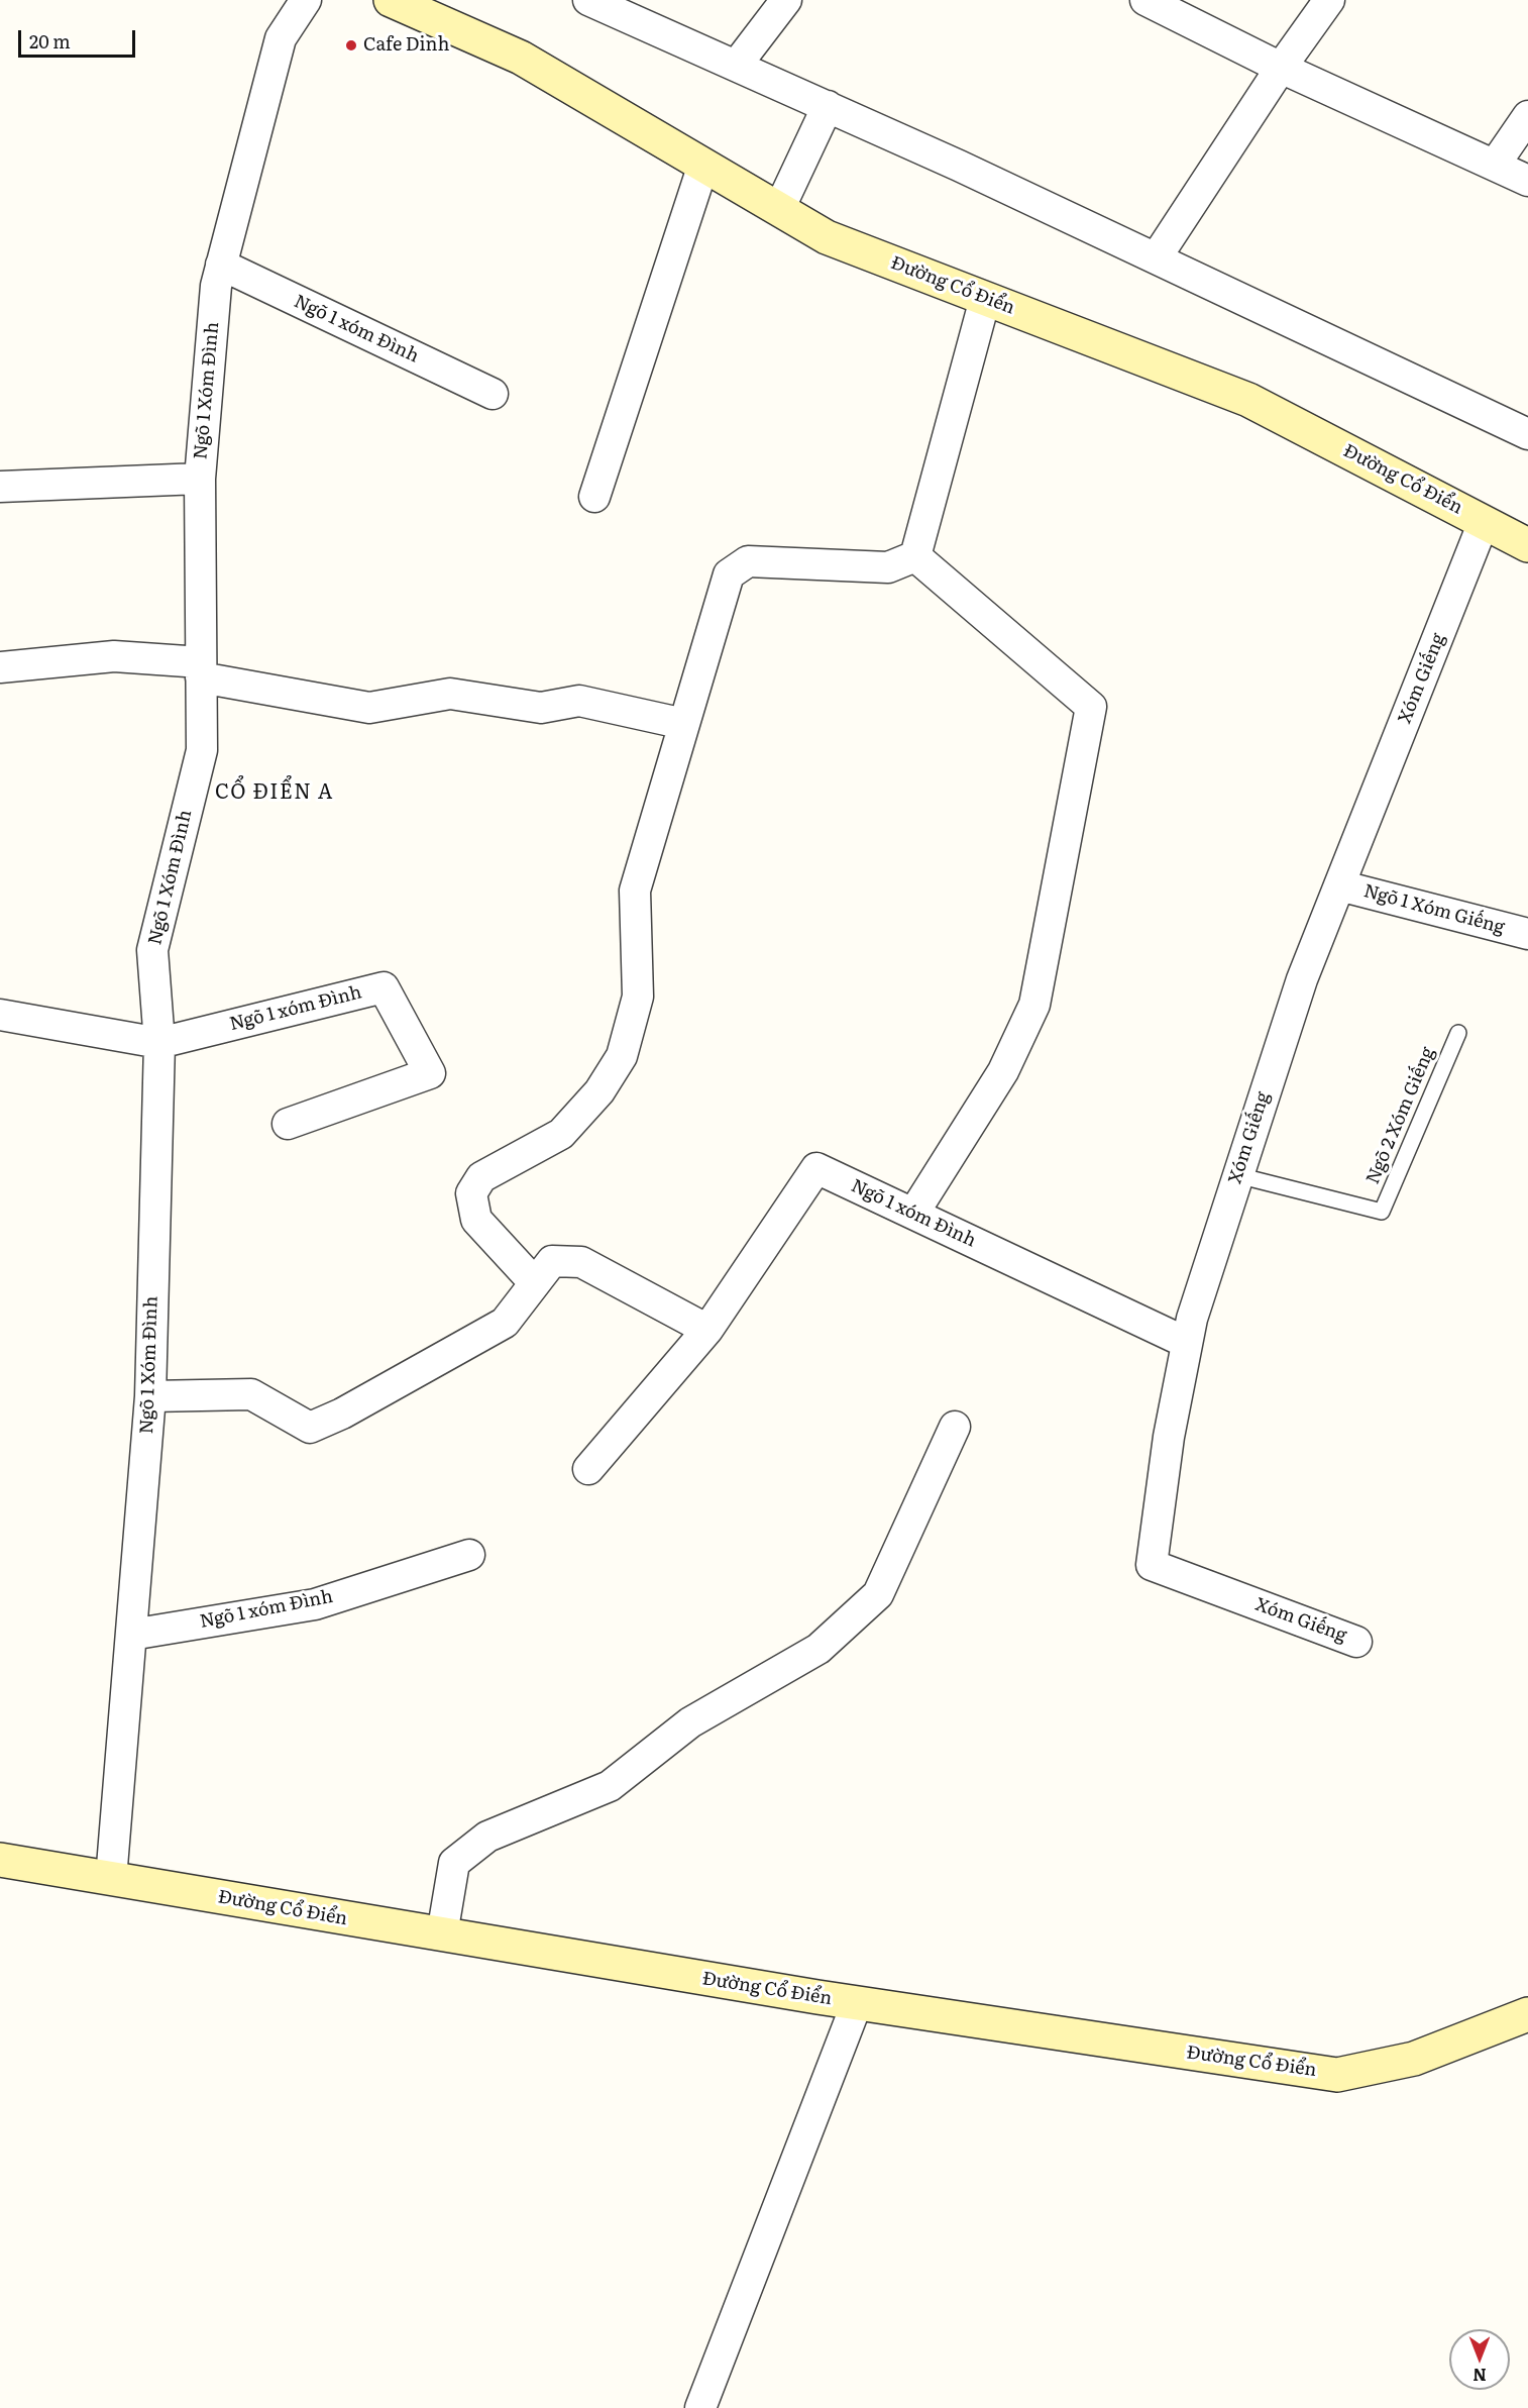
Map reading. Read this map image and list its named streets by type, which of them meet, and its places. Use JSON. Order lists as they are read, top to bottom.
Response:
{
  "streets": {
    "street": [
      "Đường Cổ Điển",
      "Ngõ 1 xóm Đình",
      "Ngõ 1 Xóm Đình",
      "Xóm Giếng",
      "Ngõ 1 Xóm Giếng"
    ],
    "lane": ["Ngõ 2 Xóm Giếng"]
  },
  "crossings": [
    ["Đường Cổ Điển", "Ngõ 1 Xóm Đình"],
    ["Đường Cổ Điển", "Xóm Giếng"],
    ["Ngõ 1 xóm Đình", "Ngõ 1 Xóm Đình"],
    ["Ngõ 1 xóm Đình", "Xóm Giếng"],
    ["Xóm Giếng", "Ngõ 1 Xóm Giếng"],
    ["Xóm Giếng", "Ngõ 2 Xóm Giếng"]
  ],
  "districts": ["CỔ ĐIỂN A"],
  "places": ["Cafe Dinh"],
  "scale_bar": "20 m",
  "north": "bottom"
}
